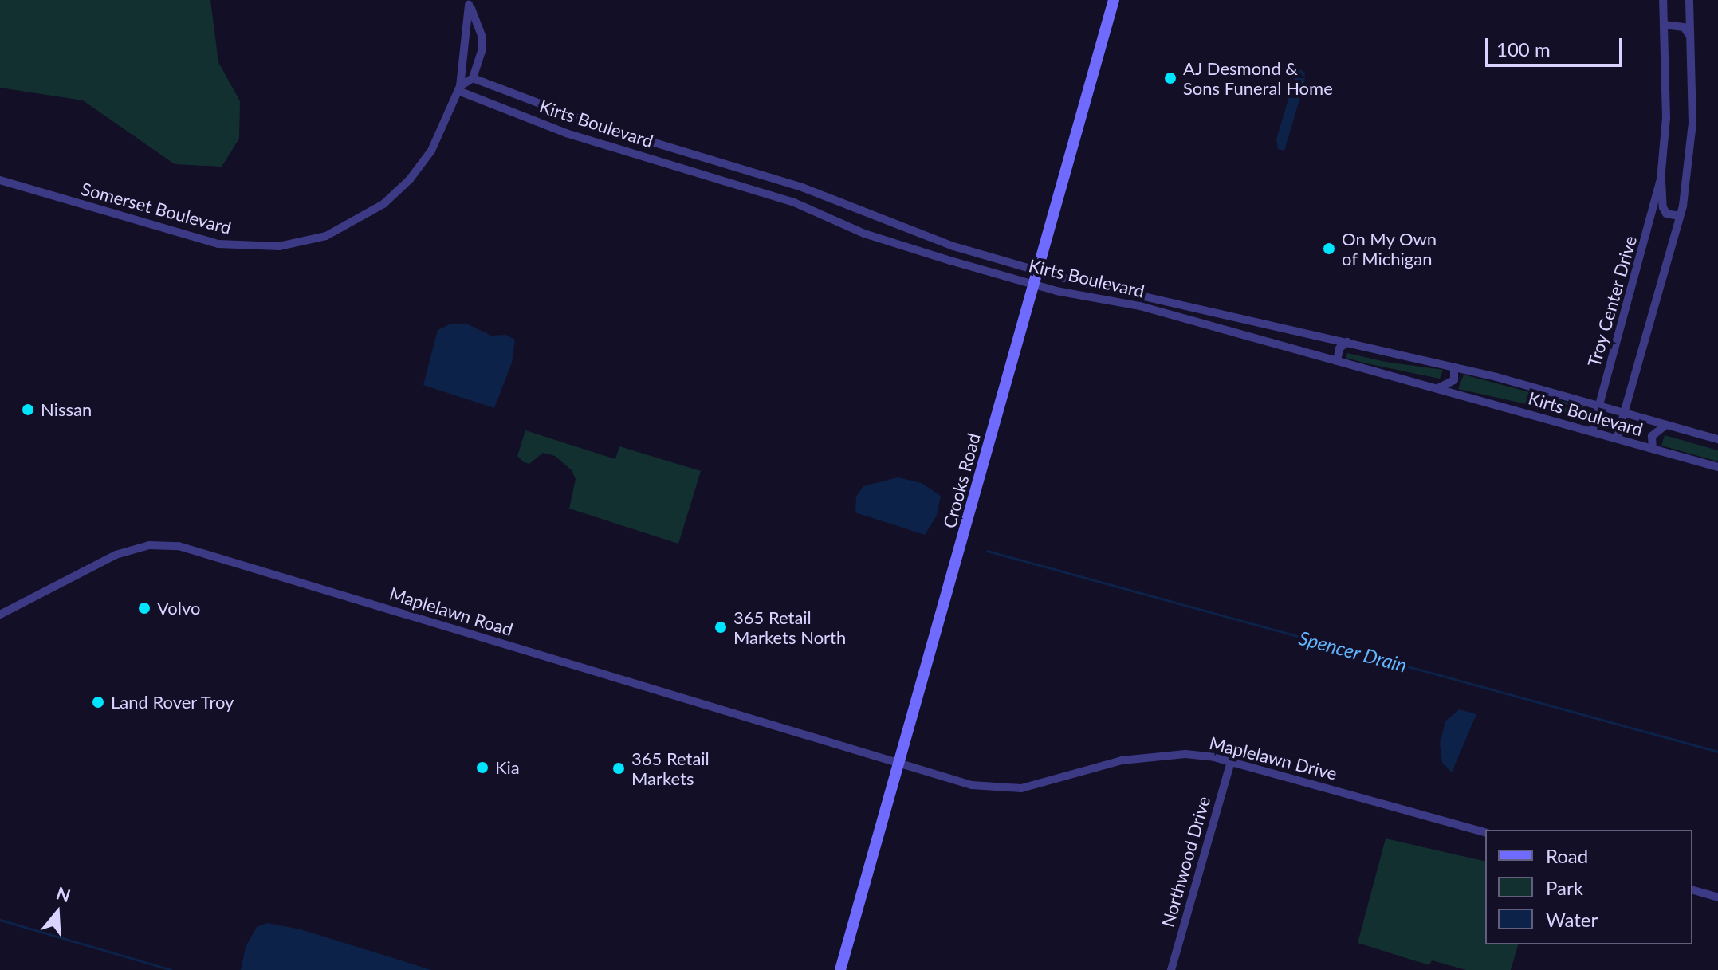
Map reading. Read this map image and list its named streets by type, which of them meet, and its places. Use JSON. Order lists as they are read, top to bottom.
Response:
{
  "streets": {
    "main road": ["Crooks Road"],
    "street": [
      "Kirts Boulevard",
      "Somerset Boulevard",
      "Troy Center Drive",
      "Maplelawn Road",
      "Maplelawn Drive",
      "Northwood Drive"
    ]
  },
  "crossings": [
    ["Kirts Boulevard", "Somerset Boulevard"],
    ["Kirts Boulevard", "Troy Center Drive"],
    ["Kirts Boulevard", "Crooks Road"],
    ["Crooks Road", "Maplelawn Road"],
    ["Crooks Road", "Maplelawn Drive"],
    ["Maplelawn Road", "Maplelawn Drive"],
    ["Maplelawn Drive", "Northwood Drive"]
  ],
  "water": ["Spencer Drain"],
  "places": [
    "AJ Desmond & Sons Funeral Home",
    "On My Own of Michigan",
    "Nissan",
    "Volvo",
    "365 Retail Markets North",
    "Land Rover Troy",
    "Kia",
    "365 Retail Markets"
  ],
  "legend": ["Road", "Park", "Water"],
  "scale_bar": "100 m",
  "north": "top"
}
